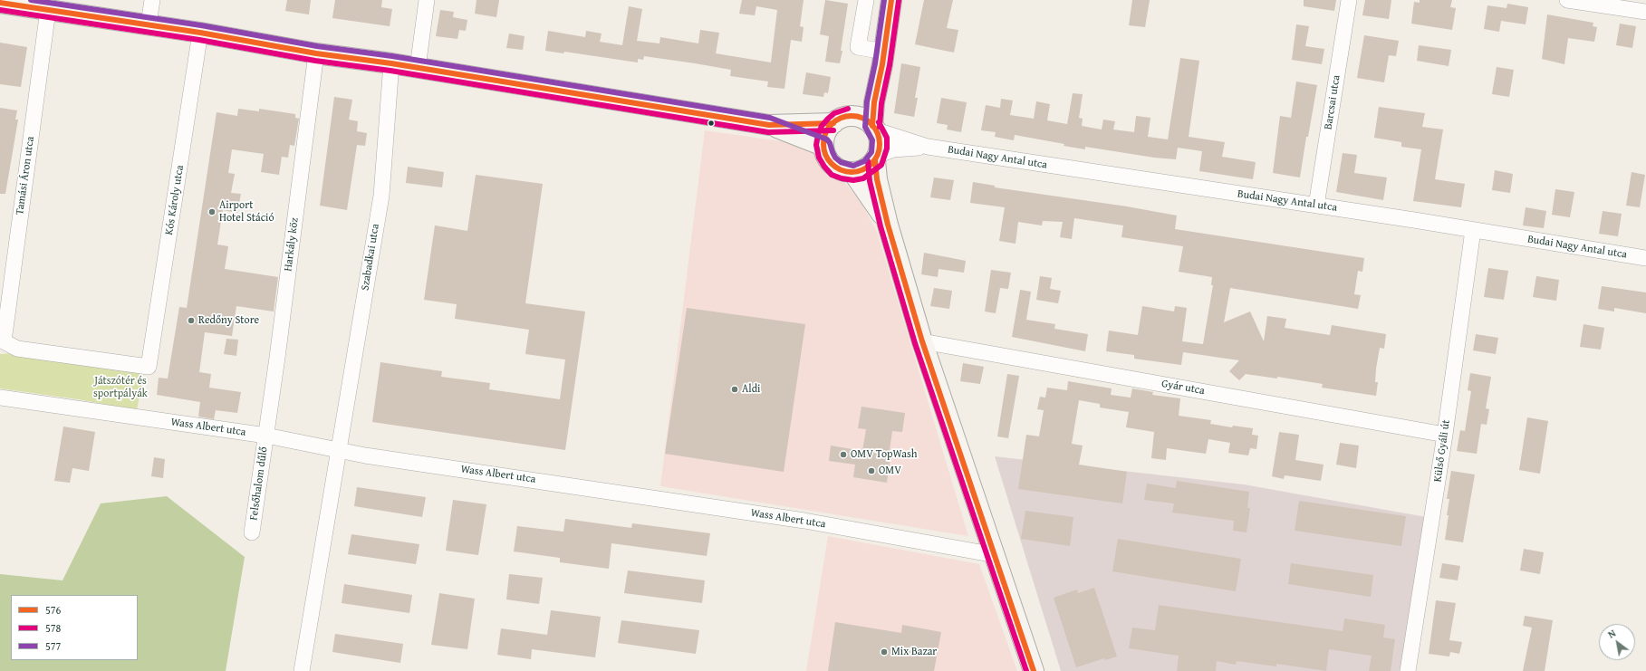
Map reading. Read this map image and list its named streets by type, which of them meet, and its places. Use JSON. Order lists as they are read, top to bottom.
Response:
{
  "streets": {
    "street": [
      "Barcsai utca",
      "Budai Nagy Antal utca",
      "Tamási Áron utca",
      "Kós Károly utca",
      "Harkály köz",
      "Szabadkai utca",
      "Gyár utca",
      "Wass Albert utca",
      "Külső Gyáli út",
      "Felsőhalom dűlő"
    ]
  },
  "crossings": [
    ["Barcsai utca", "Budai Nagy Antal utca"],
    ["Budai Nagy Antal utca", "Külső Gyáli út"],
    ["Tamási Áron utca", "Kós Károly utca"],
    ["Harkály köz", "Wass Albert utca"],
    ["Harkály köz", "Felsőhalom dűlő"],
    ["Szabadkai utca", "Wass Albert utca"],
    ["Gyár utca", "Külső Gyáli út"],
    ["Wass Albert utca", "Felsőhalom dűlő"]
  ],
  "parks": ["Játszótér és sportpályák"],
  "places": [
    "Airport Hotel Stáció",
    "Redőny Store",
    "Aldi",
    "OMV TopWash",
    "OMV",
    "Mix Bazar"
  ],
  "lines": ["transit line 576", "transit line 577", "transit line 578"],
  "legend": ["576", "578", "577"],
  "north": "top left"
}
